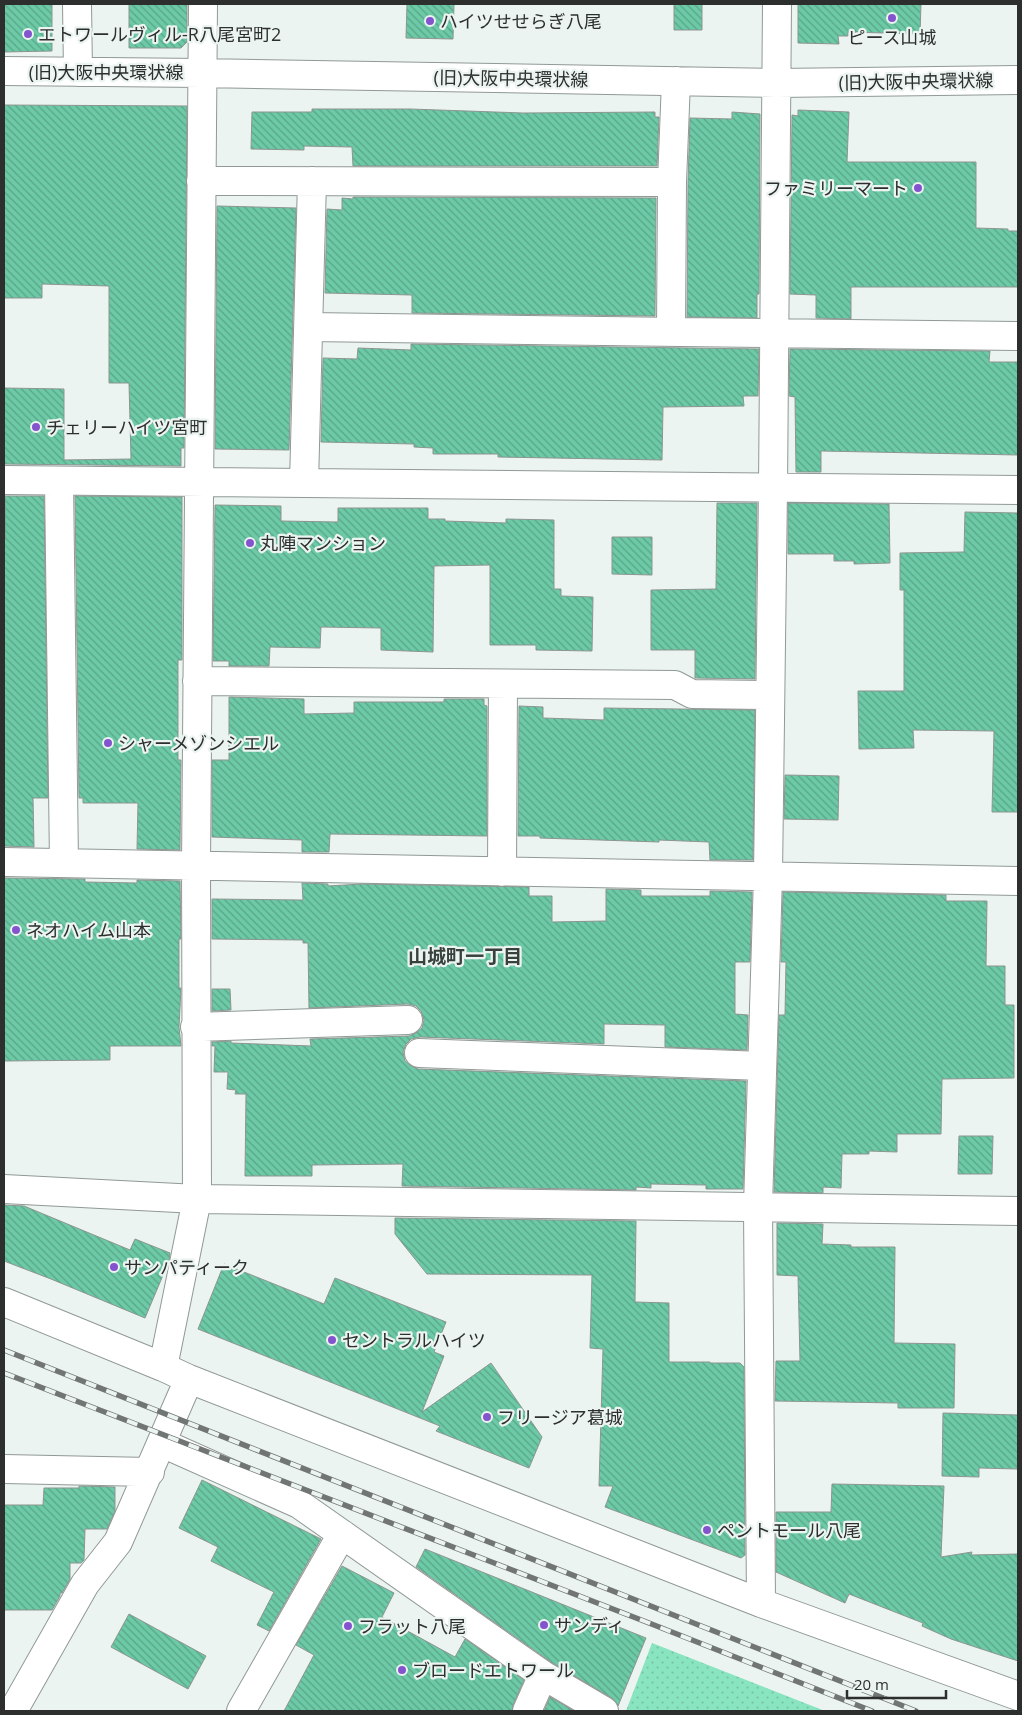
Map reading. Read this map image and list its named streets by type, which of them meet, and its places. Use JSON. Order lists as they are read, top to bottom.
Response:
{
  "streets": {
    "street": ["(旧)大阪中央環状線"]
  },
  "districts": ["山城町一丁目"],
  "places": [
    "ピース山城",
    "ハイツせせらぎ八尾",
    "エトワールヴィル-R八尾宮町2",
    "ファミリーマート",
    "チェリーハイツ宮町",
    "丸陣マンション",
    "シャーメゾンシエル",
    "ネオハイム山本",
    "サンパティーク",
    "セントラルハイツ",
    "フリージア葛城",
    "ペントモール八尾",
    "サンディ",
    "フラット八尾",
    "ブロードエトワール"
  ],
  "scale_bar": "20 m"
}
